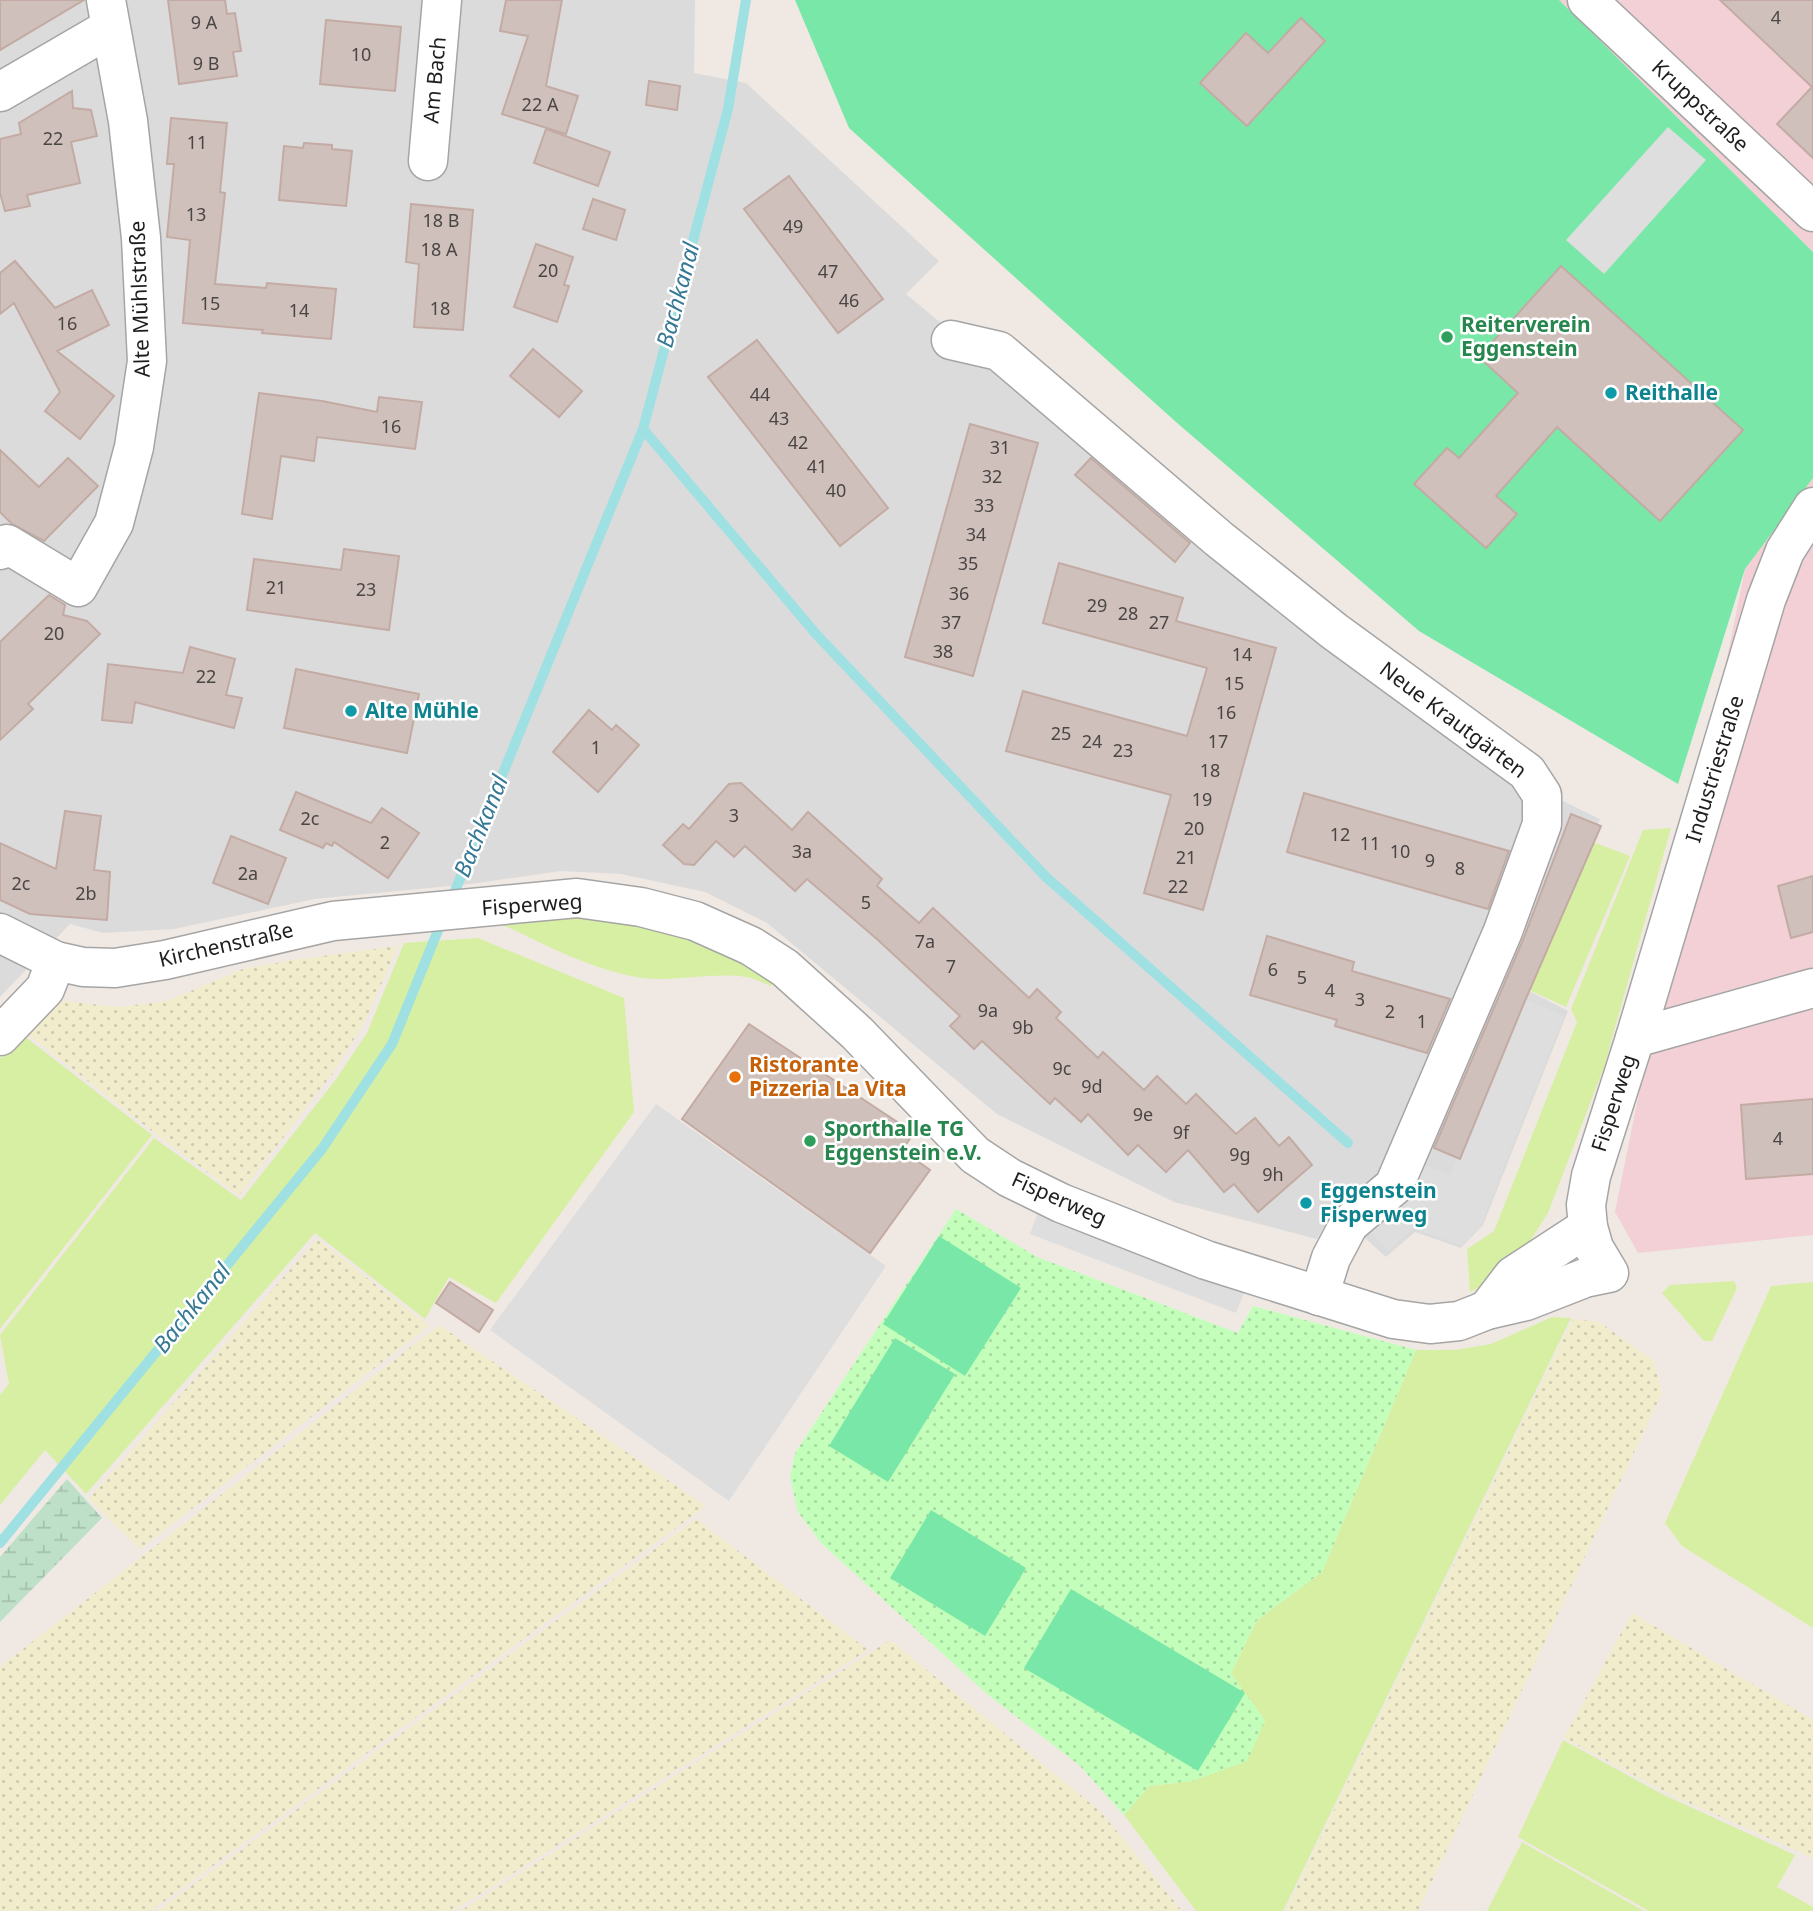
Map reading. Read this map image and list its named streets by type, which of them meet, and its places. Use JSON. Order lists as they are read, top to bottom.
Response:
{
  "streets": {
    "street": [
      "Am Bach",
      "Kruppstraße",
      "Alte Mühlstraße",
      "Neue Krautgärten",
      "Industriestraße",
      "Fisperweg",
      "Kirchenstraße"
    ]
  },
  "crossings": [
    ["Neue Krautgärten", "Fisperweg"],
    ["Industriestraße", "Fisperweg"],
    ["Fisperweg", "Kirchenstraße"]
  ],
  "water": ["Bachkanal"],
  "places": [
    "Reiterverein Eggenstein",
    "Reithalle",
    "Alte Mühle",
    "Ristorante Pizzeria La Vita",
    "Sporthalle TG Eggenstein e.V.",
    "Eggenstein Fisperweg"
  ],
  "house_numbers": [
    "4",
    "9 A",
    "10",
    "9 B",
    "22 A",
    "22",
    "11",
    "13",
    "18 B",
    "49",
    "18 A",
    "20",
    "47",
    "46",
    "15",
    "18",
    "14",
    "16",
    "44",
    "43",
    "16",
    "42",
    "31",
    "41",
    "32",
    "40",
    "33",
    "34",
    "35",
    "21",
    "23",
    "36",
    "29",
    "28",
    "37",
    "27",
    "20",
    "38",
    "14",
    "22",
    "15",
    "16",
    "25",
    "24",
    "17",
    "1",
    "23",
    "18",
    "19",
    "3",
    "2c",
    "20",
    "12",
    "2",
    "11",
    "3a",
    "10",
    "21",
    "9",
    "8",
    "2a",
    "2c",
    "22",
    "2b",
    "5",
    "7a",
    "7",
    "6",
    "5",
    "4",
    "3",
    "9a",
    "2",
    "1",
    "9b",
    "9c",
    "9d",
    "9e",
    "9f",
    "4",
    "9g",
    "9h"
  ]
}
